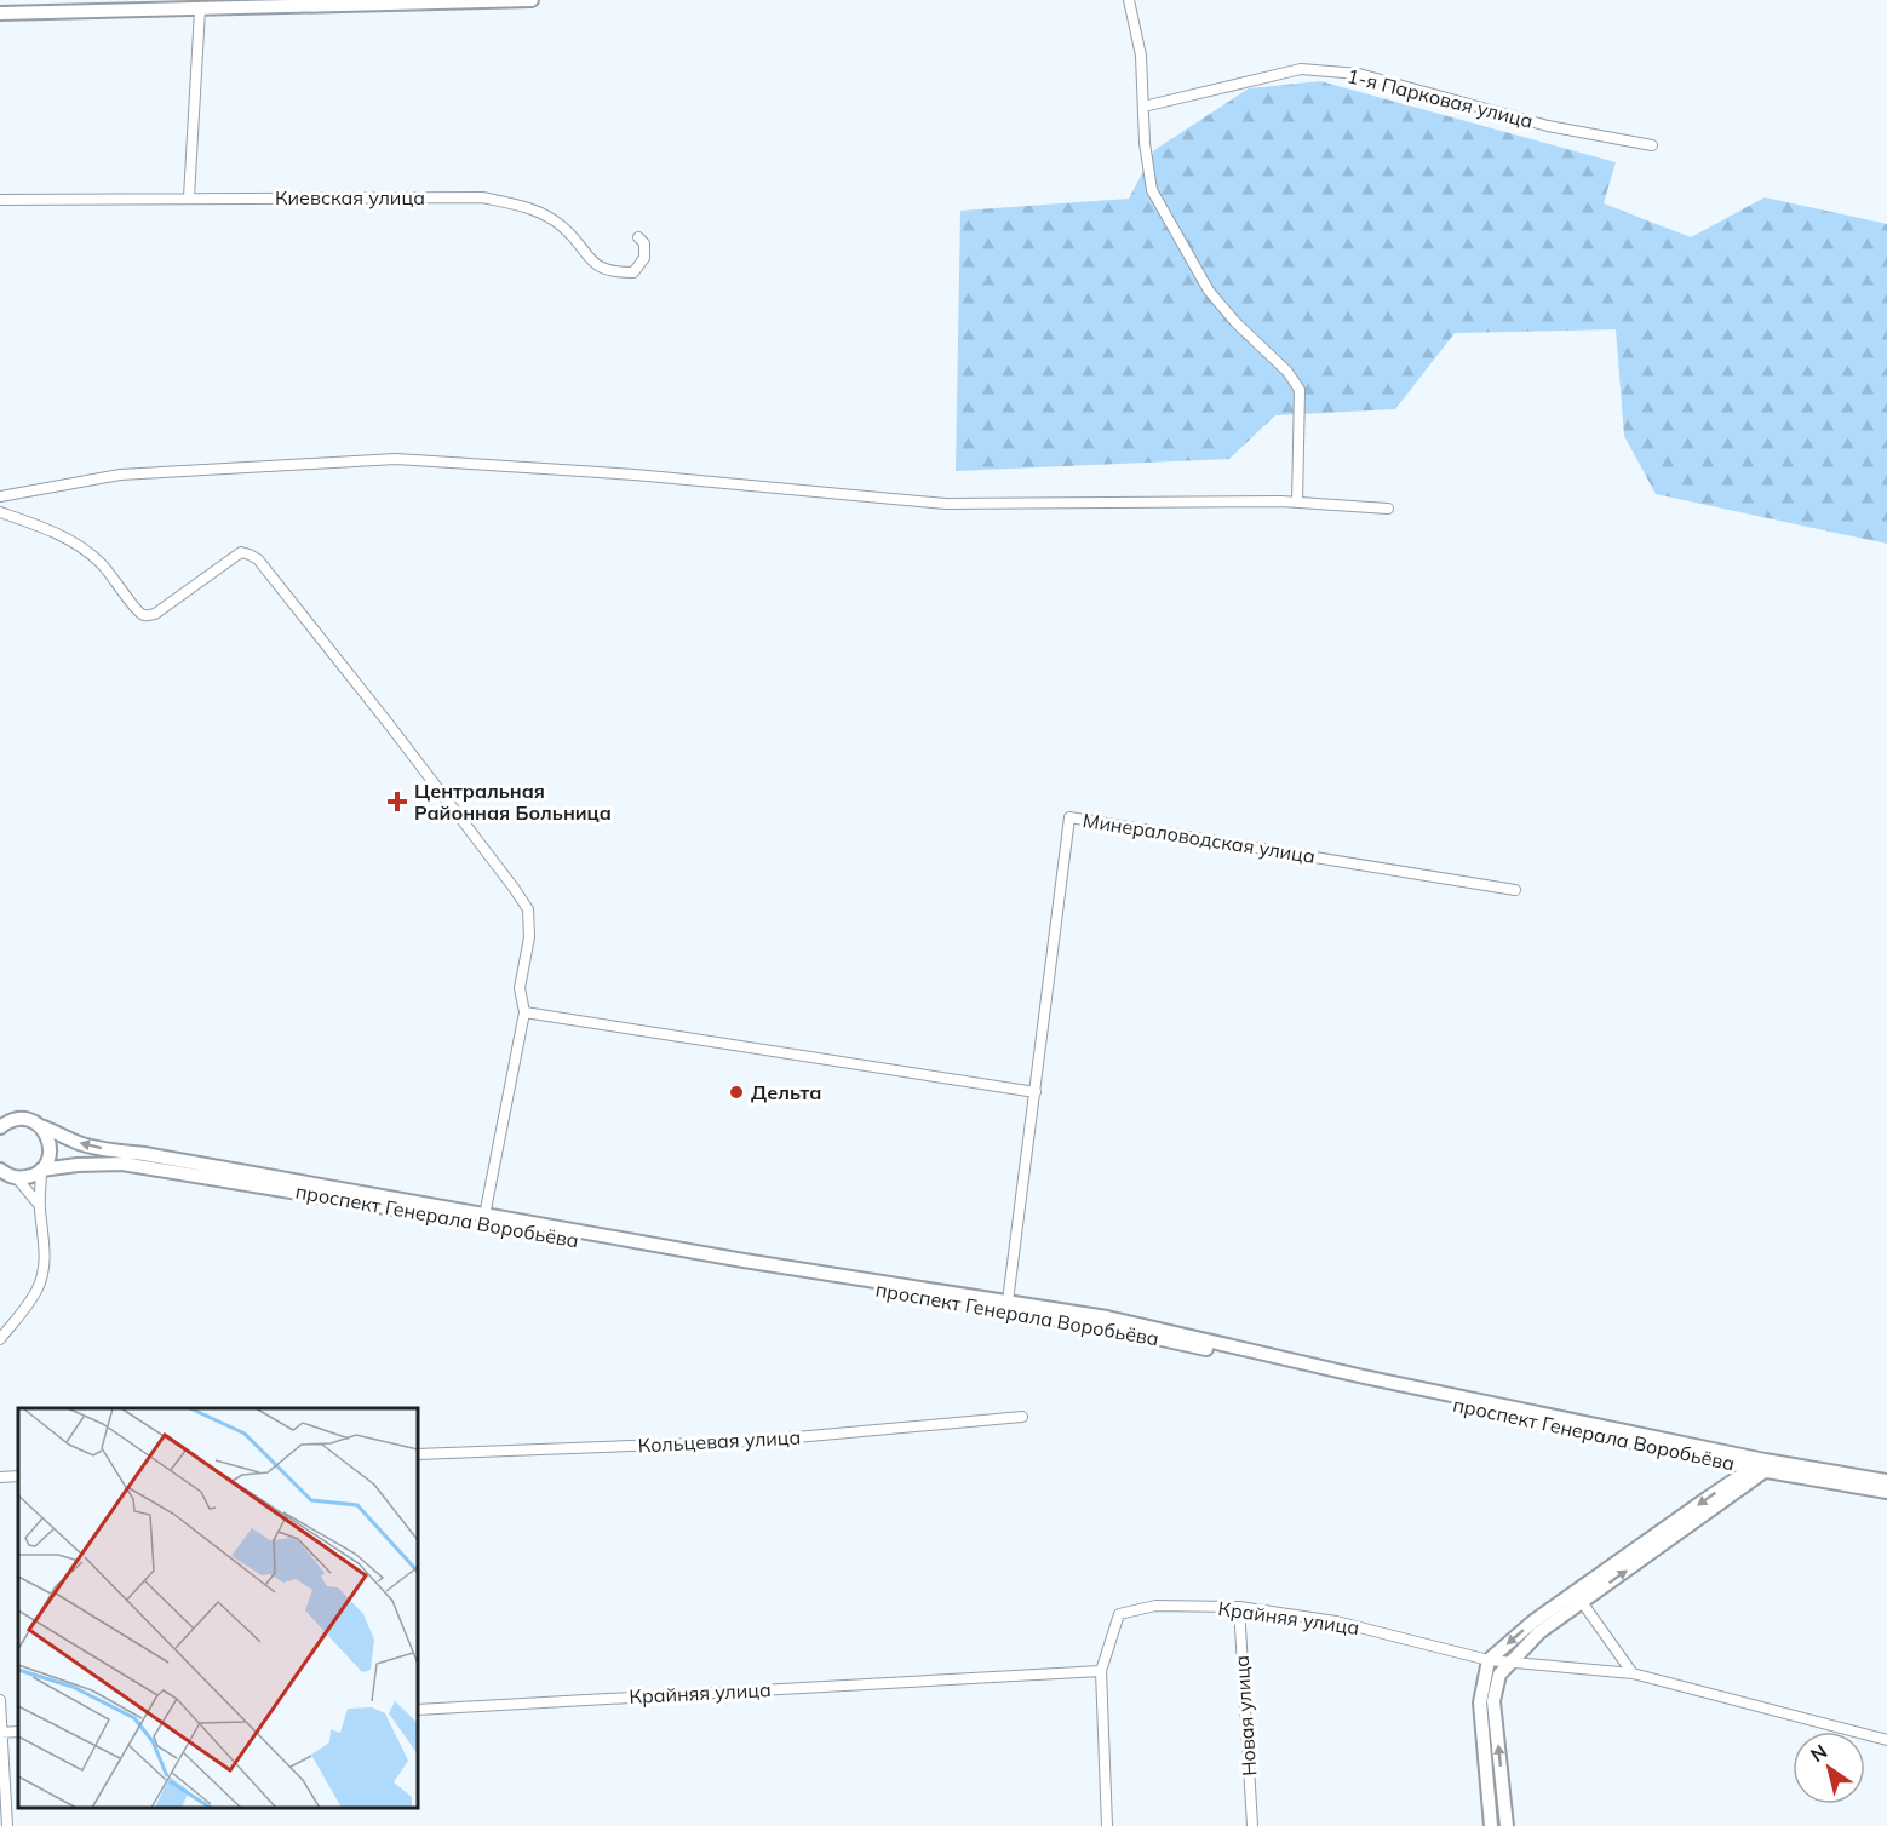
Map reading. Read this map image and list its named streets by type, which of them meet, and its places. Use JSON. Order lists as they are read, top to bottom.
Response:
{
  "streets": {
    "main road": ["проспект Генерала Воробьёва"],
    "street": [
      "1-я Парковая улица",
      "Киевская улица",
      "Минераловодская улица",
      "Кольцевая улица",
      "Крайняя улица",
      "Новая улица"
    ]
  },
  "crossings": [
    ["Минераловодская улица", "проспект Генерала Воробьёва"],
    ["Крайняя улица", "Новая улица"]
  ],
  "places": {
    "health": ["Центральная Районная Больница"],
    "other": ["Дельта"]
  },
  "north": "top left"
}
